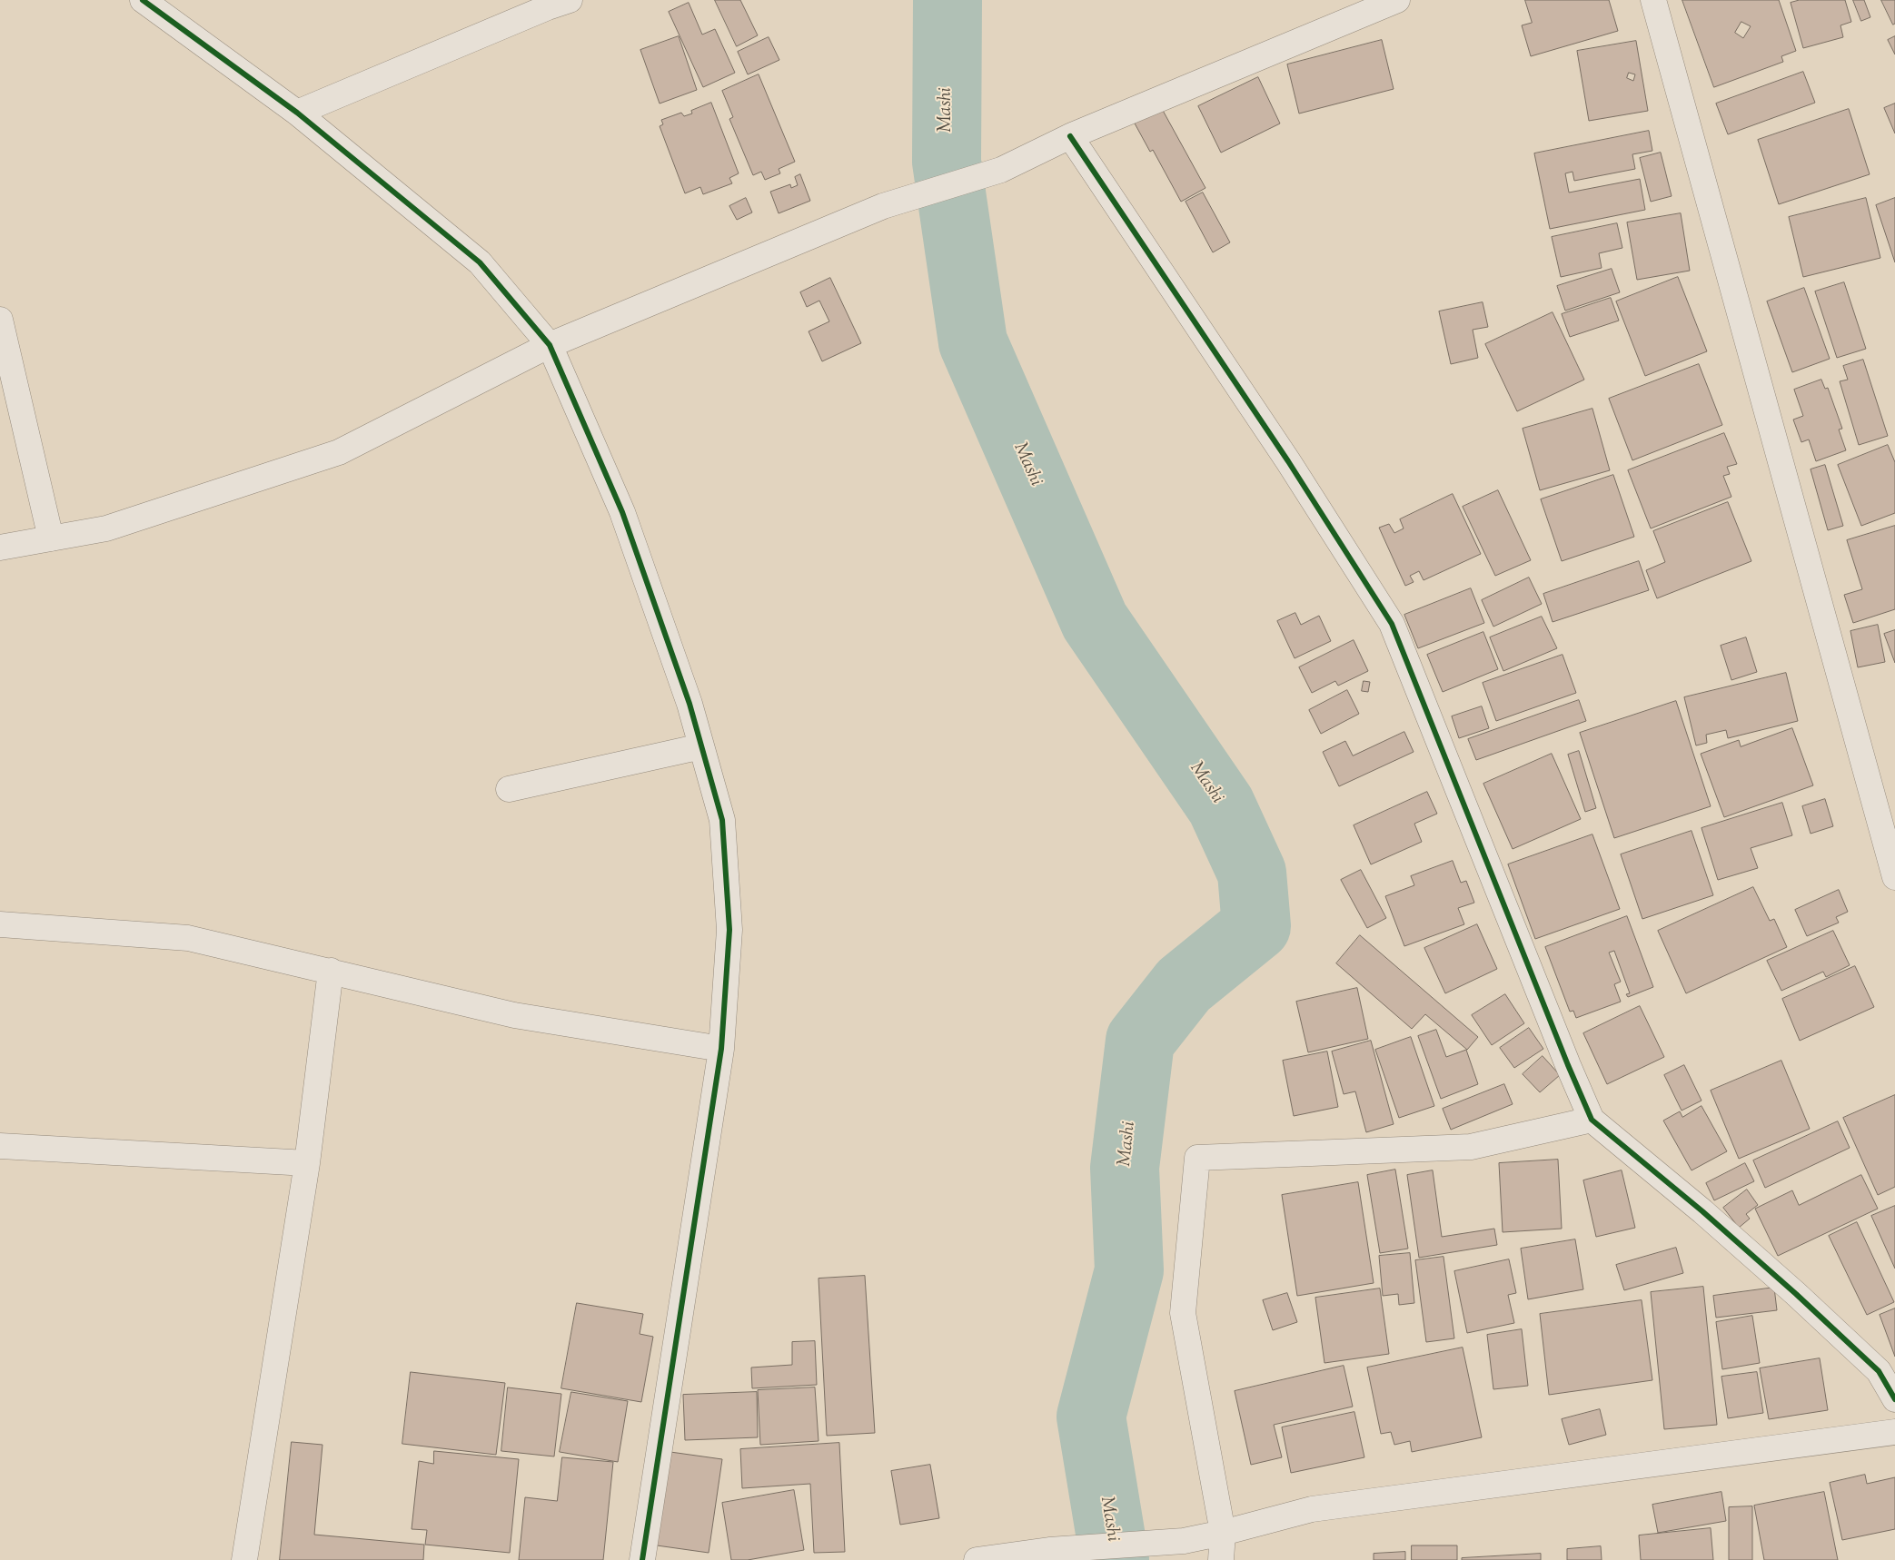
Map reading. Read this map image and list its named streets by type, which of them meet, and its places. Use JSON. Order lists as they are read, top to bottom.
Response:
{
  "water": ["Mashi"]
}
